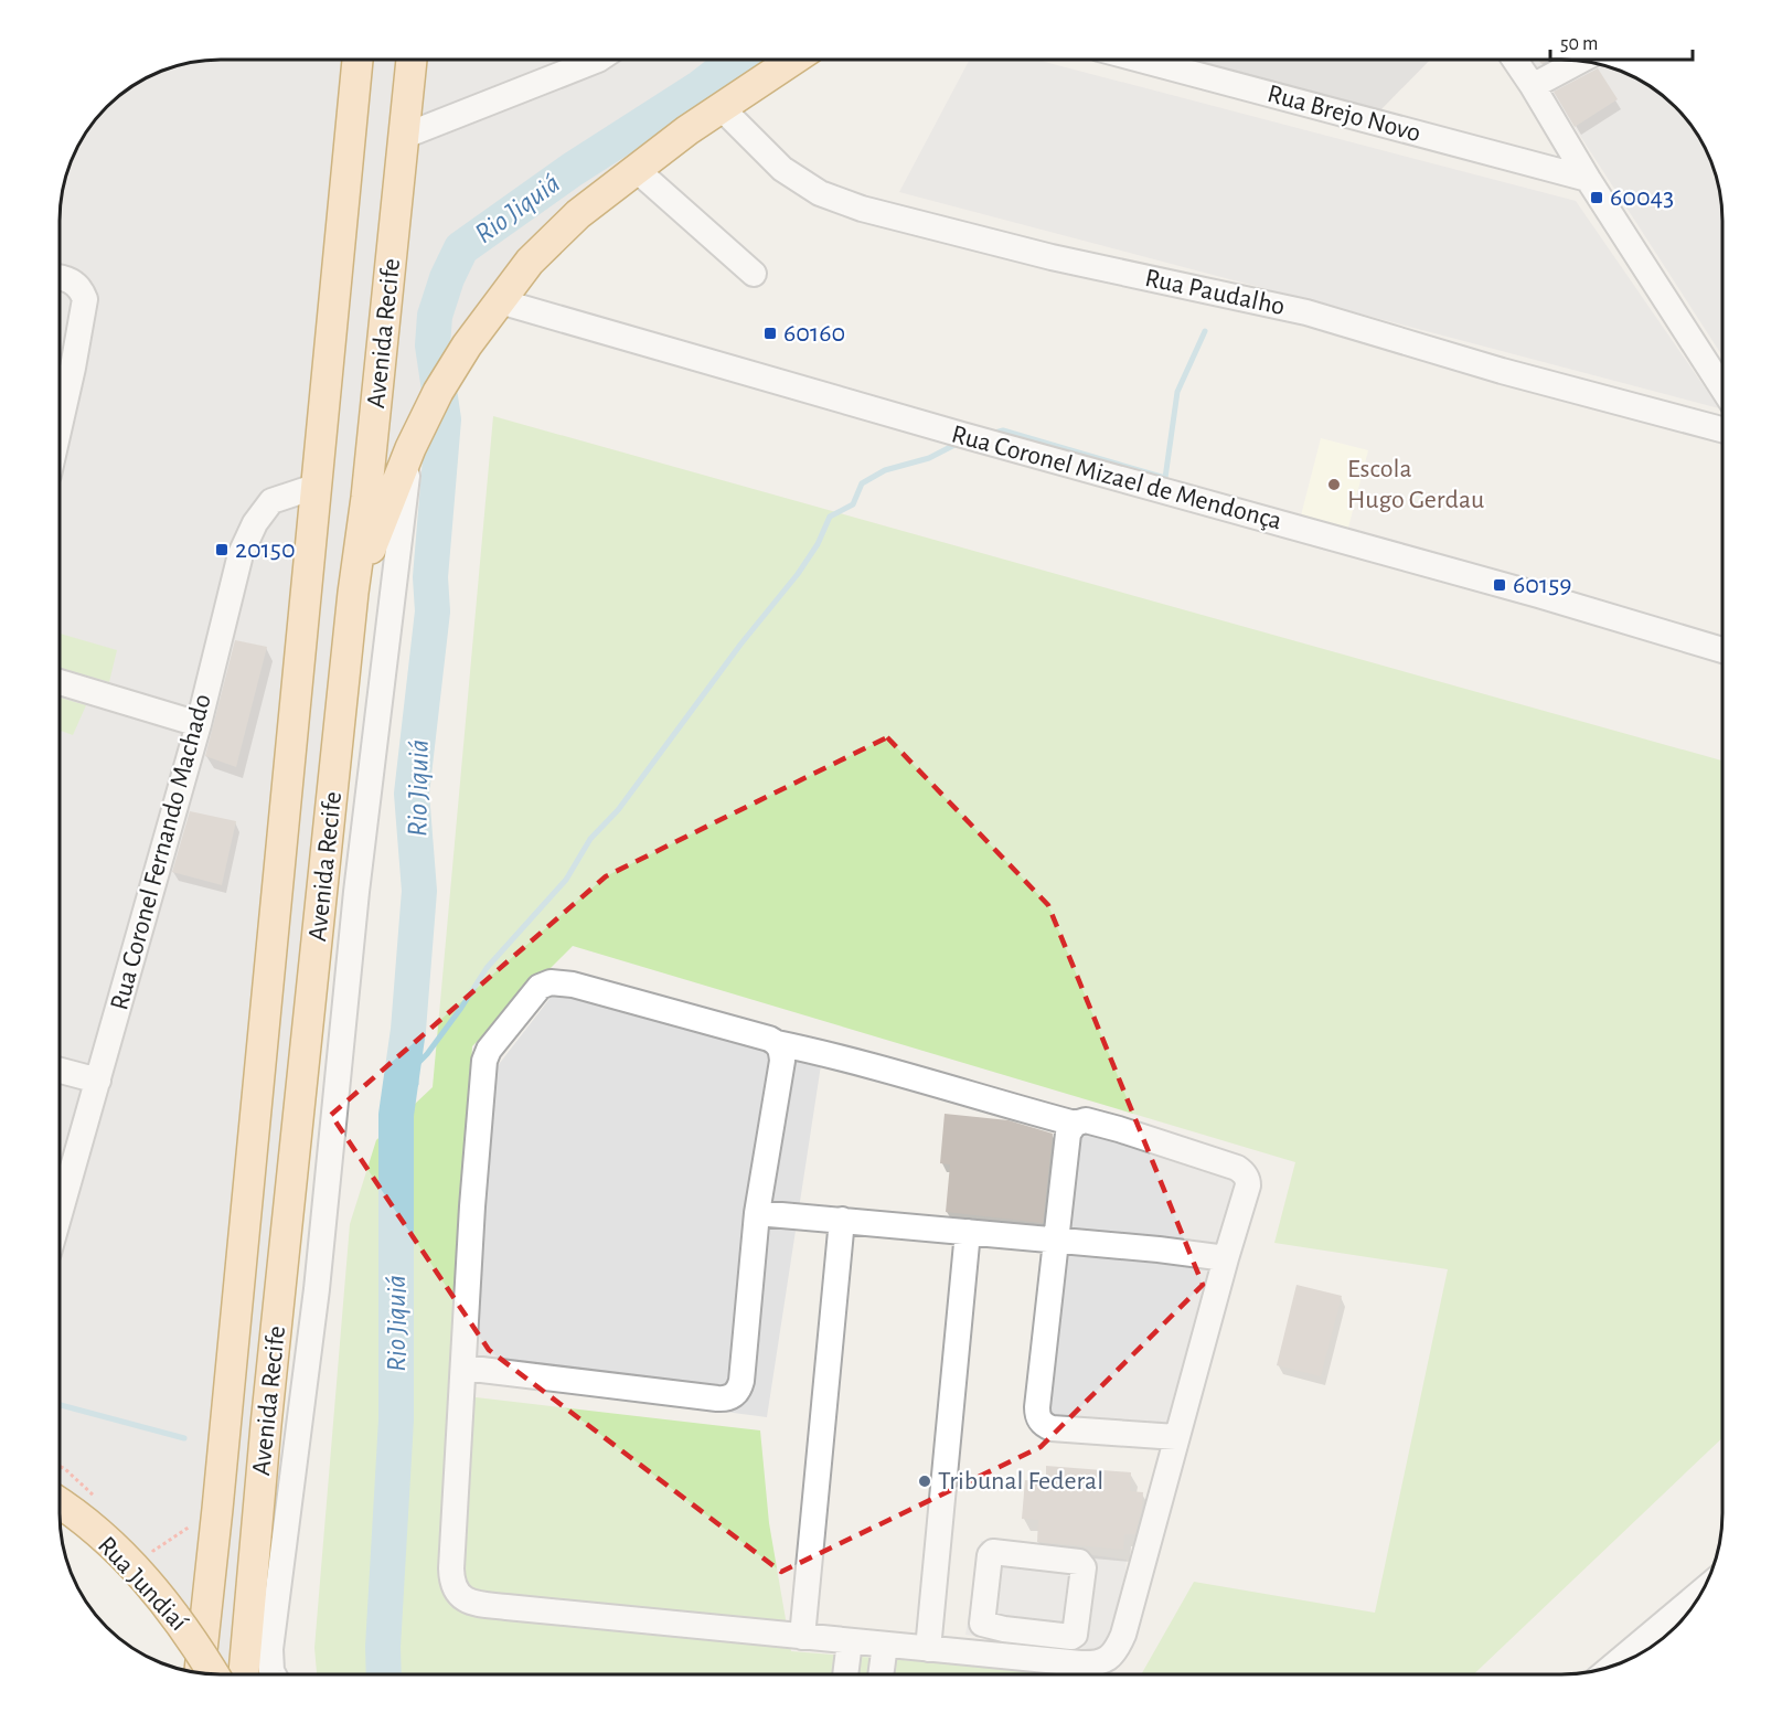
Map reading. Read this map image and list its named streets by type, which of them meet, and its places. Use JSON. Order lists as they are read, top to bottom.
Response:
{
  "streets": {
    "main road": ["Avenida Recife", "Rua Jundiaí"],
    "street": [
      "Rua Brejo Novo",
      "Rua Paudalho",
      "Rua Coronel Mizael de Mendonça",
      "Rua Coronel Fernando Machado"
    ]
  },
  "crossings": [
    ["Avenida Recife", "Rua Coronel Fernando Machado"]
  ],
  "water": ["Rio Jiquiá"],
  "places": {
    "transit": [
      "60043",
      "60160",
      "20150",
      "60159"
    ],
    "other": ["Escola Hugo Gerdau", "Tribunal Federal"]
  },
  "scale_bar": "50 m"
}
